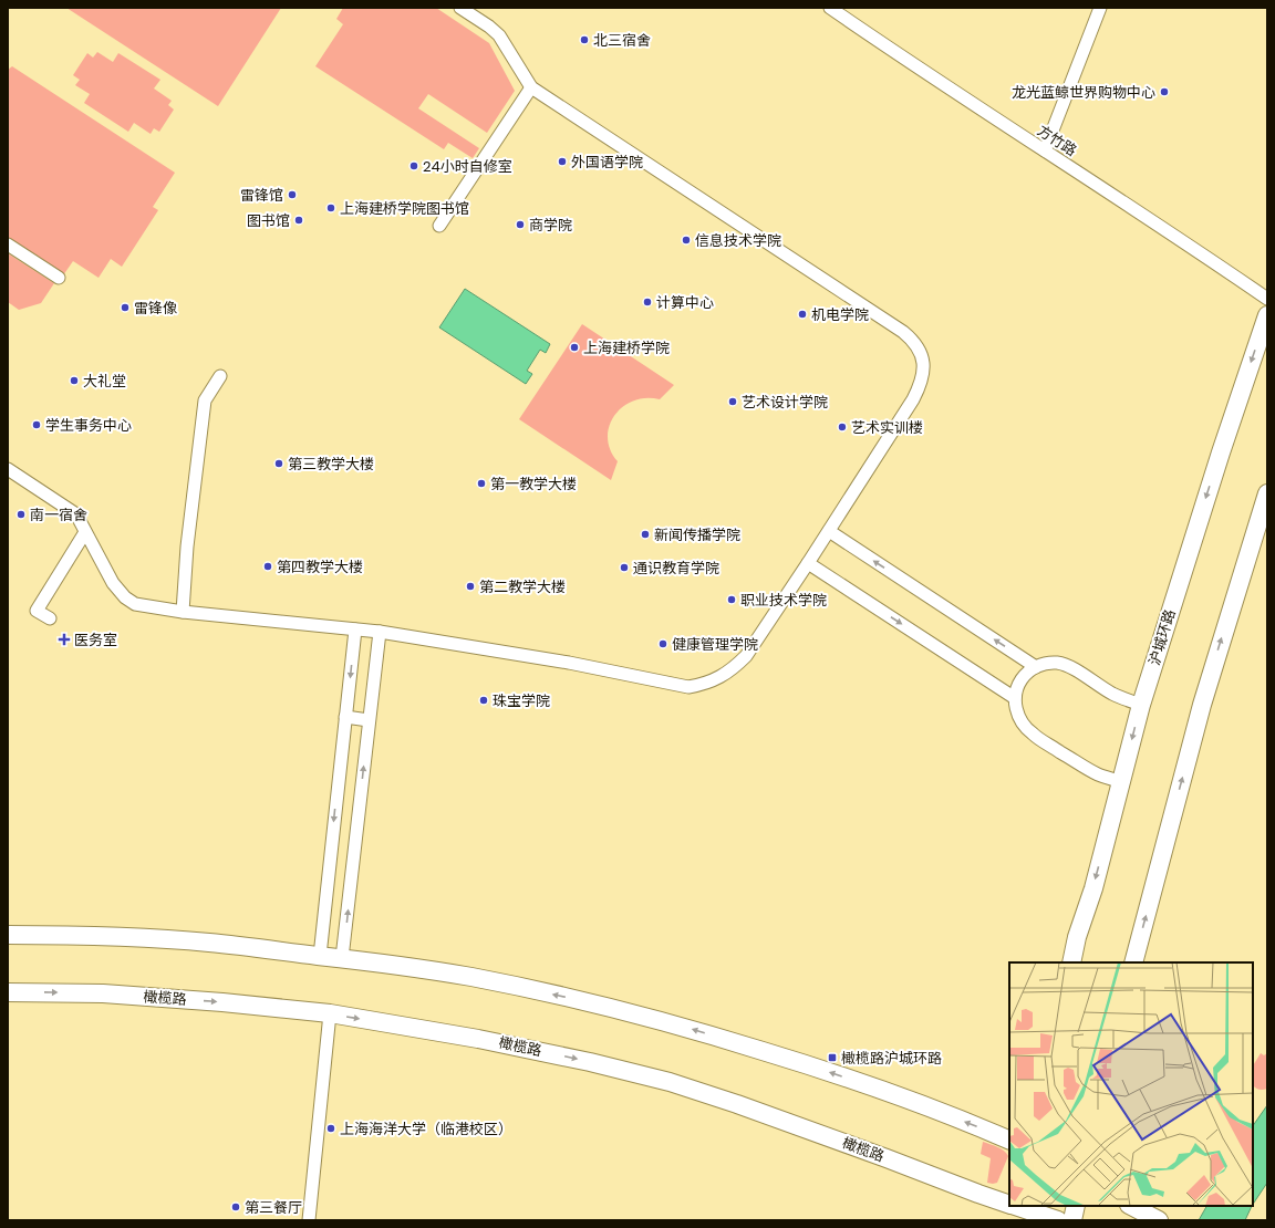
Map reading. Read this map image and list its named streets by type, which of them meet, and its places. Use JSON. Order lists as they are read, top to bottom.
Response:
{
  "streets": {
    "main road": ["沪城环路", "橄榄路"],
    "street": ["方竹路"]
  },
  "places": {
    "other": [
      "北三宿舍",
      "龙光蓝鲸世界购物中心",
      "外国语学院",
      "24小时自修室",
      "雷锋馆",
      "上海建桥学院图书馆",
      "图书馆",
      "商学院",
      "信息技术学院",
      "计算中心",
      "雷锋像",
      "机电学院",
      "上海建桥学院",
      "大礼堂",
      "艺术设计学院",
      "学生事务中心",
      "艺术实训楼",
      "第三教学大楼",
      "第一教学大楼",
      "南一宿舍",
      "新闻传播学院",
      "第四教学大楼",
      "通识教育学院",
      "第二教学大楼",
      "职业技术学院",
      "健康管理学院",
      "珠宝学院",
      "上海海洋大学（临港校区）",
      "第三餐厅"
    ],
    "health": ["医务室"],
    "transit": ["橄榄路沪城环路"]
  }
}
